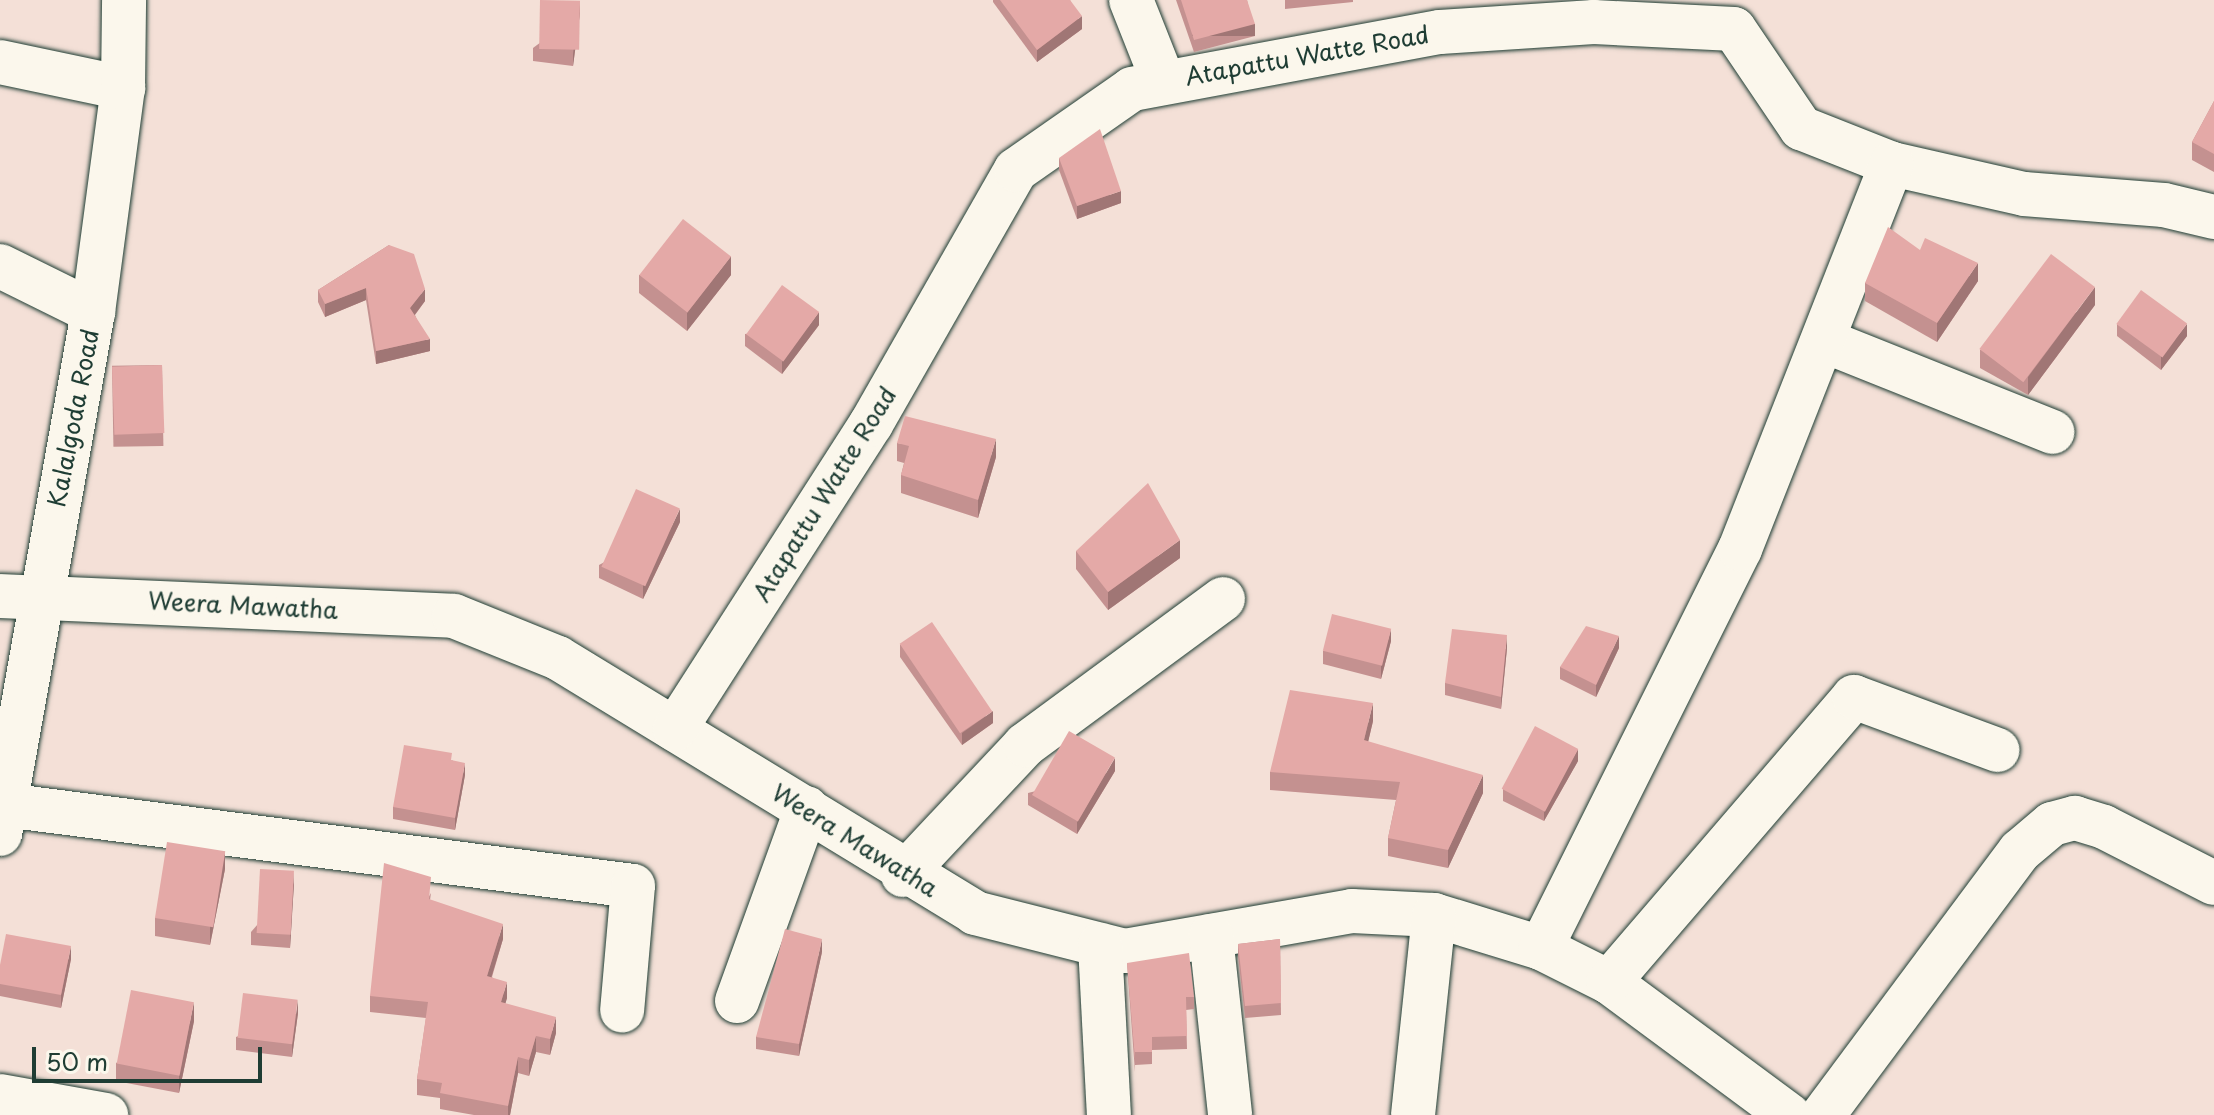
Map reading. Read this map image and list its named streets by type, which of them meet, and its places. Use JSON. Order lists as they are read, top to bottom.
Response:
{
  "streets": {
    "street": ["Atapattu Watte Road", "Kalalgoda Road", "Weera Mawatha"]
  },
  "crossings": [
    ["Atapattu Watte Road", "Weera Mawatha"],
    ["Kalalgoda Road", "Weera Mawatha"]
  ],
  "scale_bar": "50 m"
}
